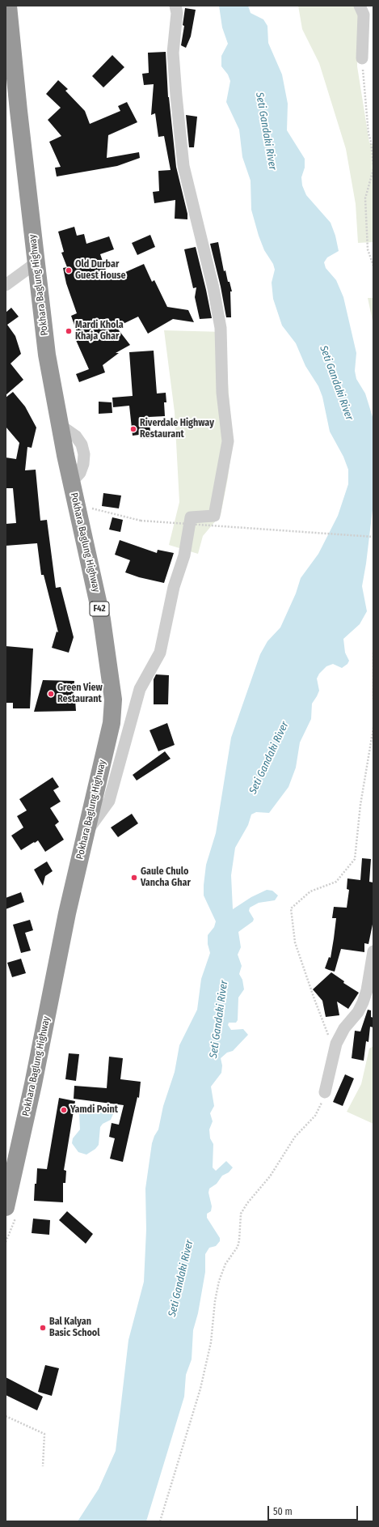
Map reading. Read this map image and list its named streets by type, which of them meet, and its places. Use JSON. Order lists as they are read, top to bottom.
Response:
{
  "streets": {
    "highway": ["Pokhara Baglung Highway", "F42"]
  },
  "water": ["Seti Gandaki River"],
  "places": [
    "Old Durbar Guest House",
    "Mardi Khola Khaja Ghar",
    "Riverdale Highway Restaurant",
    "Green View Restaurant",
    "Gaule Chulo Vancha Ghar",
    "Yamdi Point",
    "Bal Kalyan Basic School"
  ],
  "scale_bar": "50 m"
}
